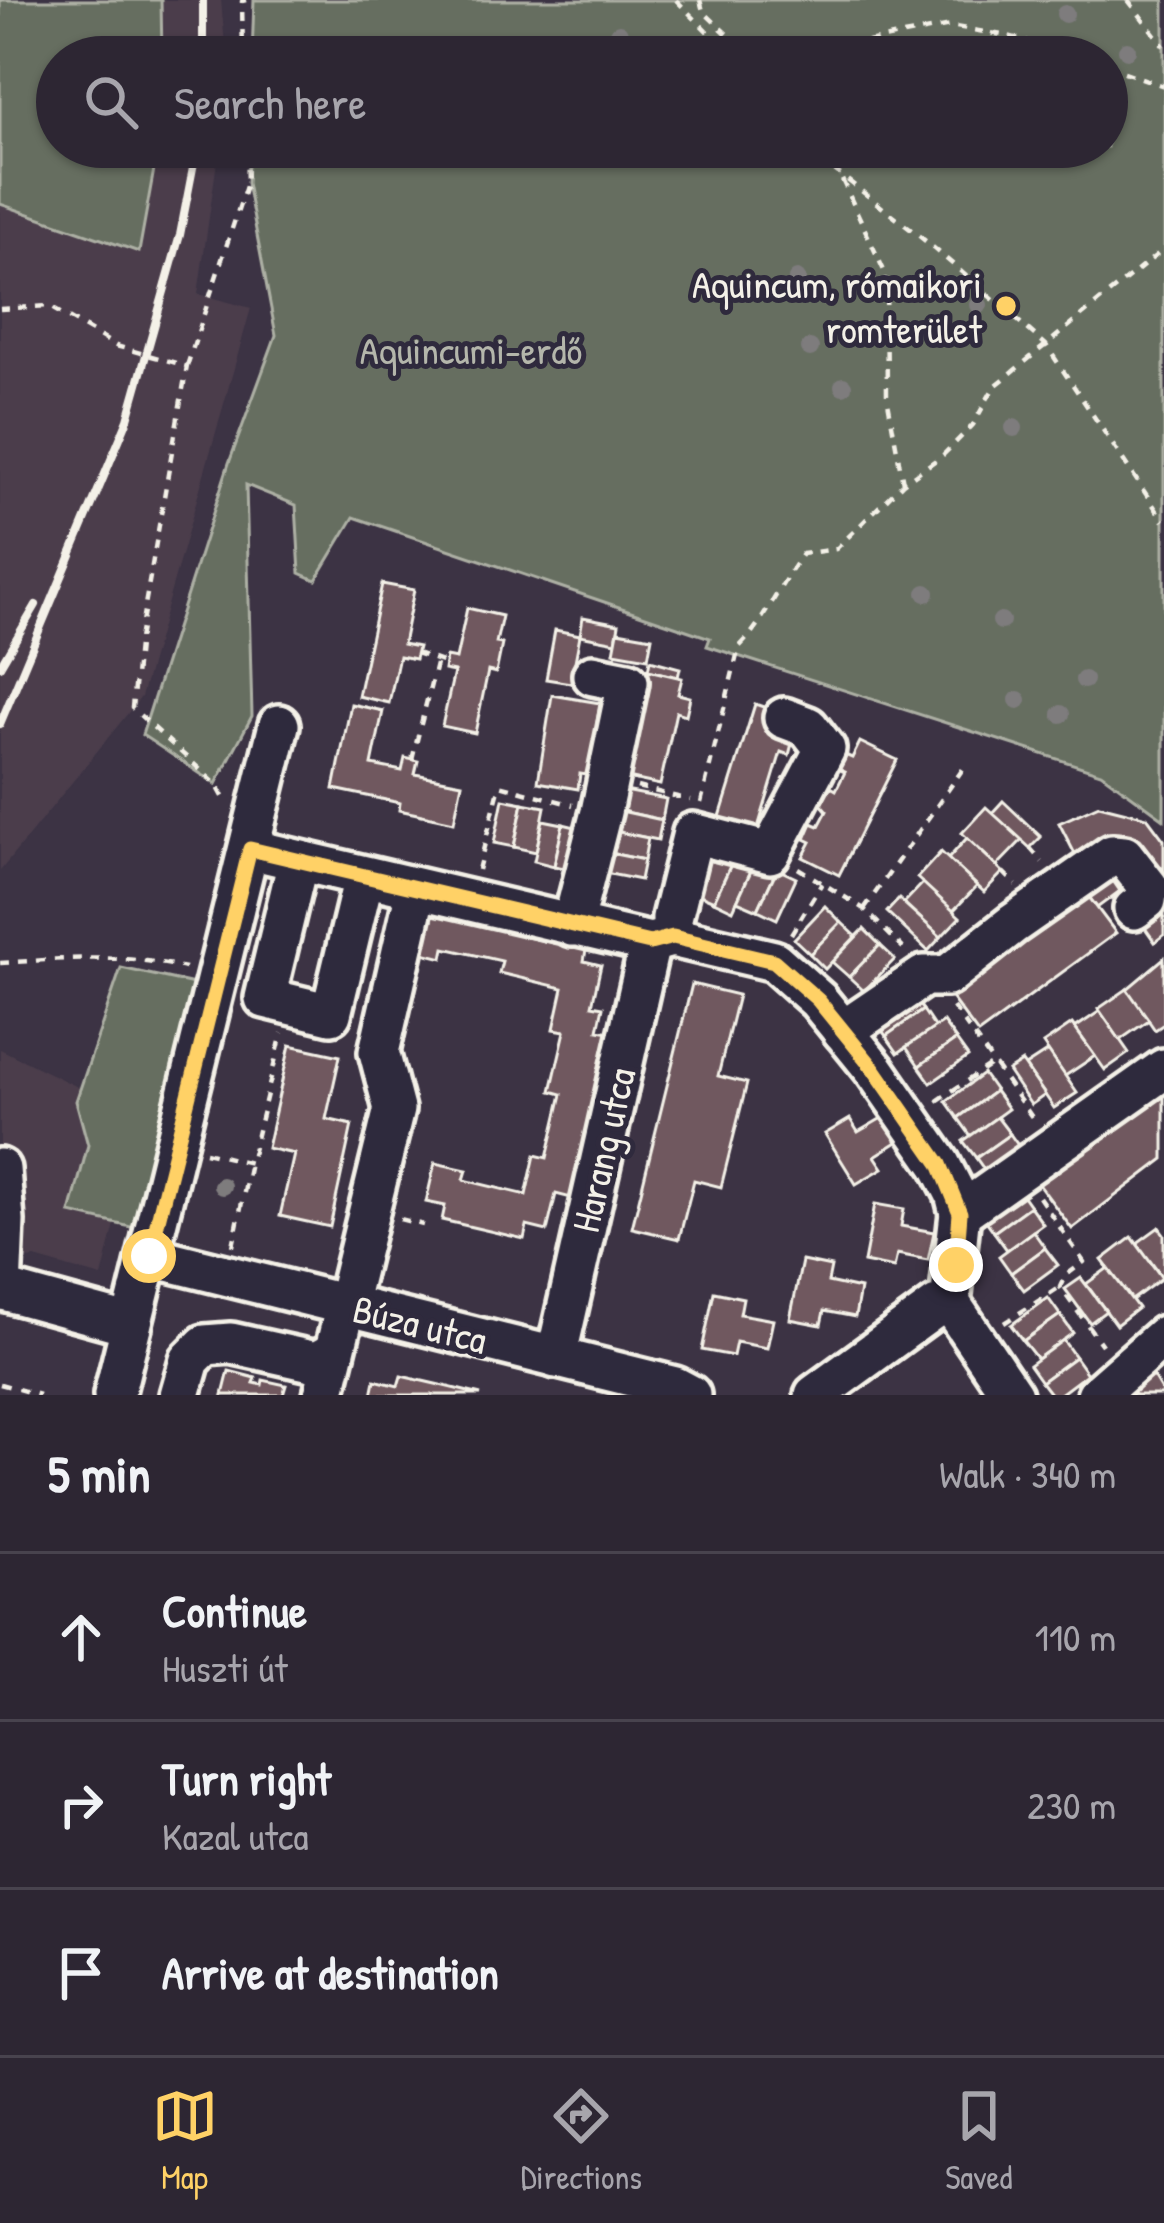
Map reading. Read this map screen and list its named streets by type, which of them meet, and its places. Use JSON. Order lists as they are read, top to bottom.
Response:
{
  "streets": {
    "street": ["Harang utca", "Búza utca"]
  },
  "crossings": [
    ["Harang utca", "Búza utca"]
  ],
  "parks": ["Aquincumi-erdő"],
  "places": ["Aquincum, rómaikori romterület"],
  "page": {
    "search": "Search here",
    "heading": ["5 min", "Walk · 340 m"],
    "list": [
      ["Continue", "Huszti út", "110 m"],
      ["Turn right", "Kazal utca", "230 m"],
      "Arrive at destination"
    ],
    "nav": ["Map", "Directions", "Saved"]
  }
}
